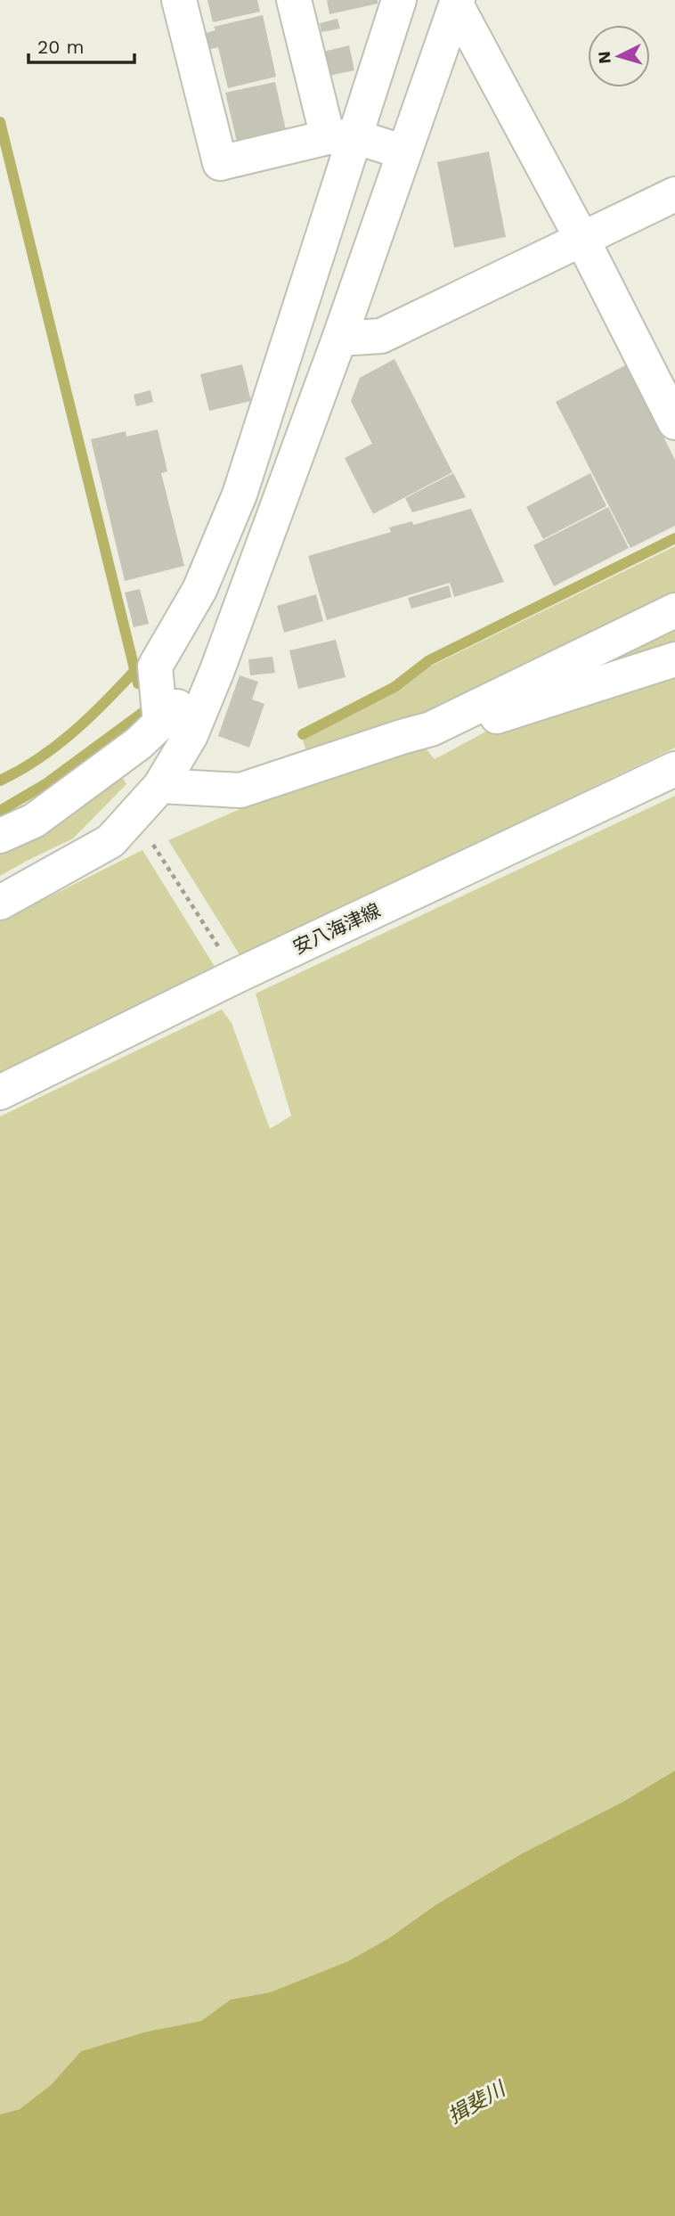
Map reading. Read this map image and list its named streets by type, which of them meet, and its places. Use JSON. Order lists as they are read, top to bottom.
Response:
{
  "streets": {
    "street": ["安八海津線"]
  },
  "water": ["揖斐川"],
  "scale_bar": "20 m",
  "north": "left"
}
